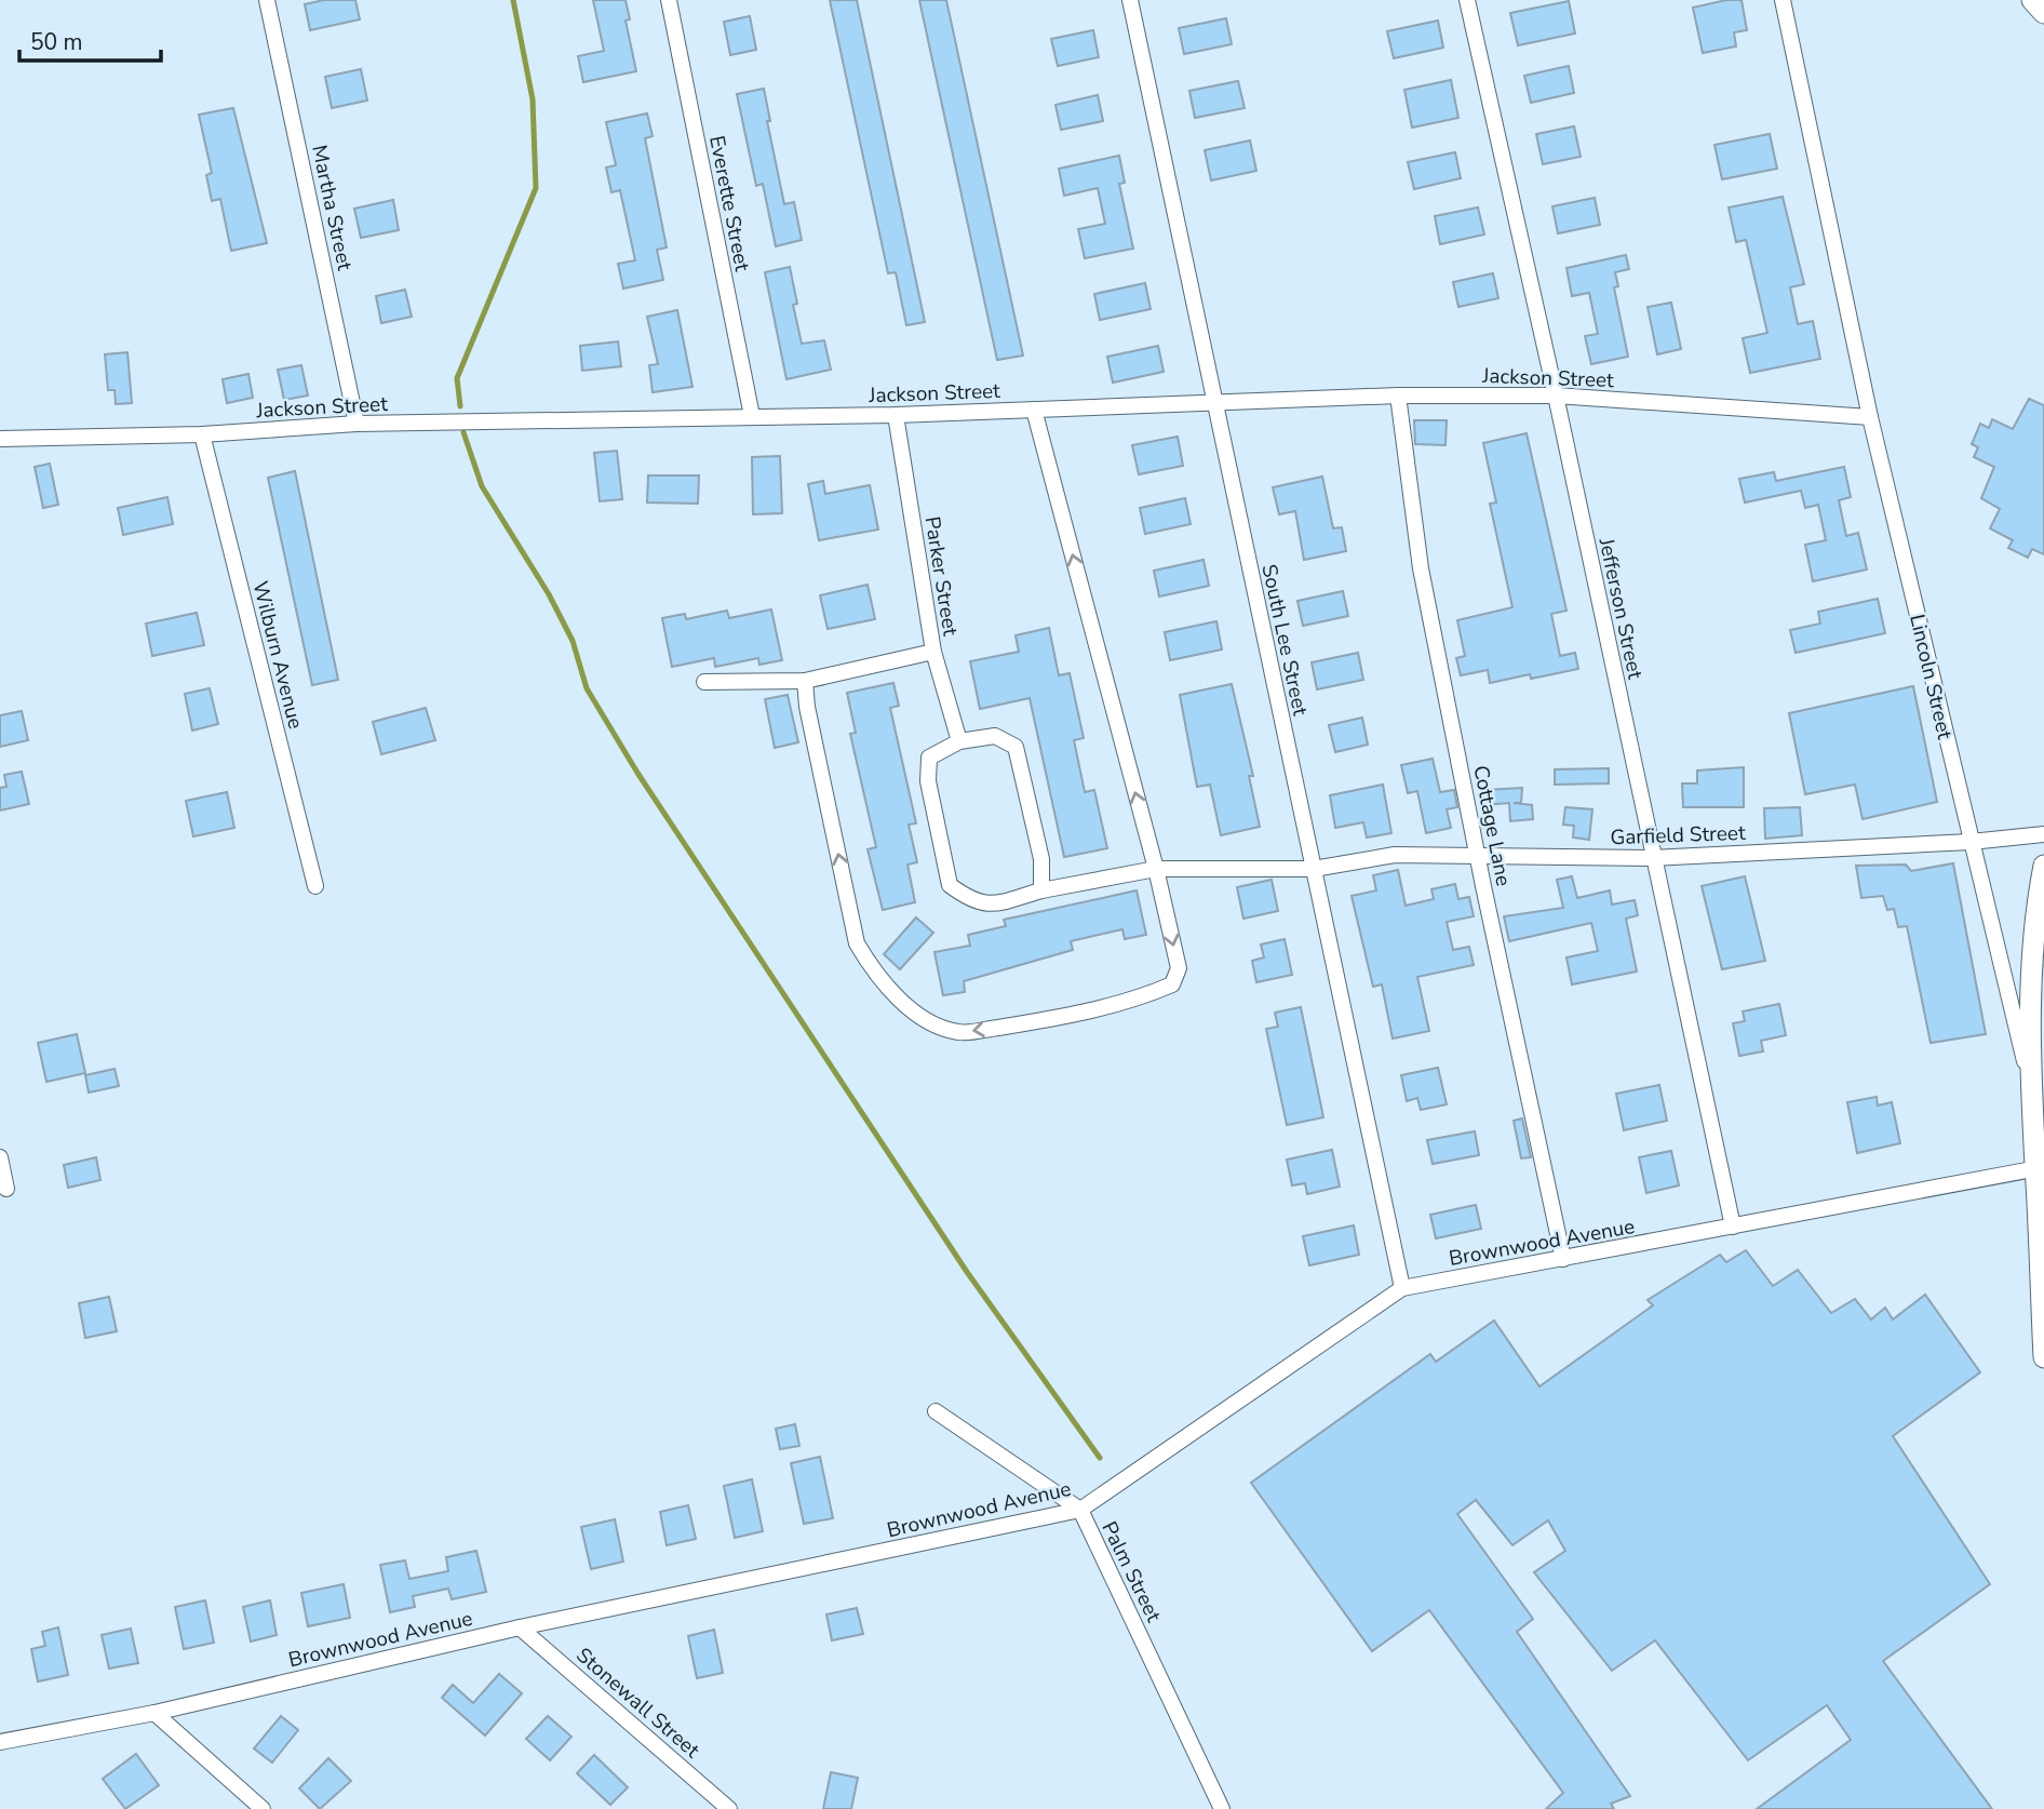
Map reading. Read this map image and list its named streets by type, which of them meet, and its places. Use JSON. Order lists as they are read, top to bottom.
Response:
{
  "streets": {
    "street": [
      "Everette Street",
      "Martha Street",
      "Jackson Street",
      "Parker Street",
      "Jefferson Street",
      "South Lee Street",
      "Wilburn Avenue",
      "Lincoln Street",
      "Cottage Lane",
      "Garfield Street",
      "Brownwood Avenue",
      "Palm Street",
      "Stonewall Street"
    ]
  },
  "crossings": [
    ["Everette Street", "Jackson Street"],
    ["Martha Street", "Jackson Street"],
    ["Jackson Street", "Parker Street"],
    ["Jackson Street", "Jefferson Street"],
    ["Jackson Street", "South Lee Street"],
    ["Jackson Street", "Wilburn Avenue"],
    ["Jackson Street", "Lincoln Street"],
    ["Jackson Street", "Cottage Lane"],
    ["Jefferson Street", "Garfield Street"],
    ["Jefferson Street", "Brownwood Avenue"],
    ["South Lee Street", "Garfield Street"],
    ["South Lee Street", "Brownwood Avenue"],
    ["Lincoln Street", "Garfield Street"],
    ["Lincoln Street", "Brownwood Avenue"],
    ["Cottage Lane", "Garfield Street"],
    ["Cottage Lane", "Brownwood Avenue"],
    ["Brownwood Avenue", "Palm Street"],
    ["Brownwood Avenue", "Stonewall Street"]
  ],
  "scale_bar": "50 m"
}
